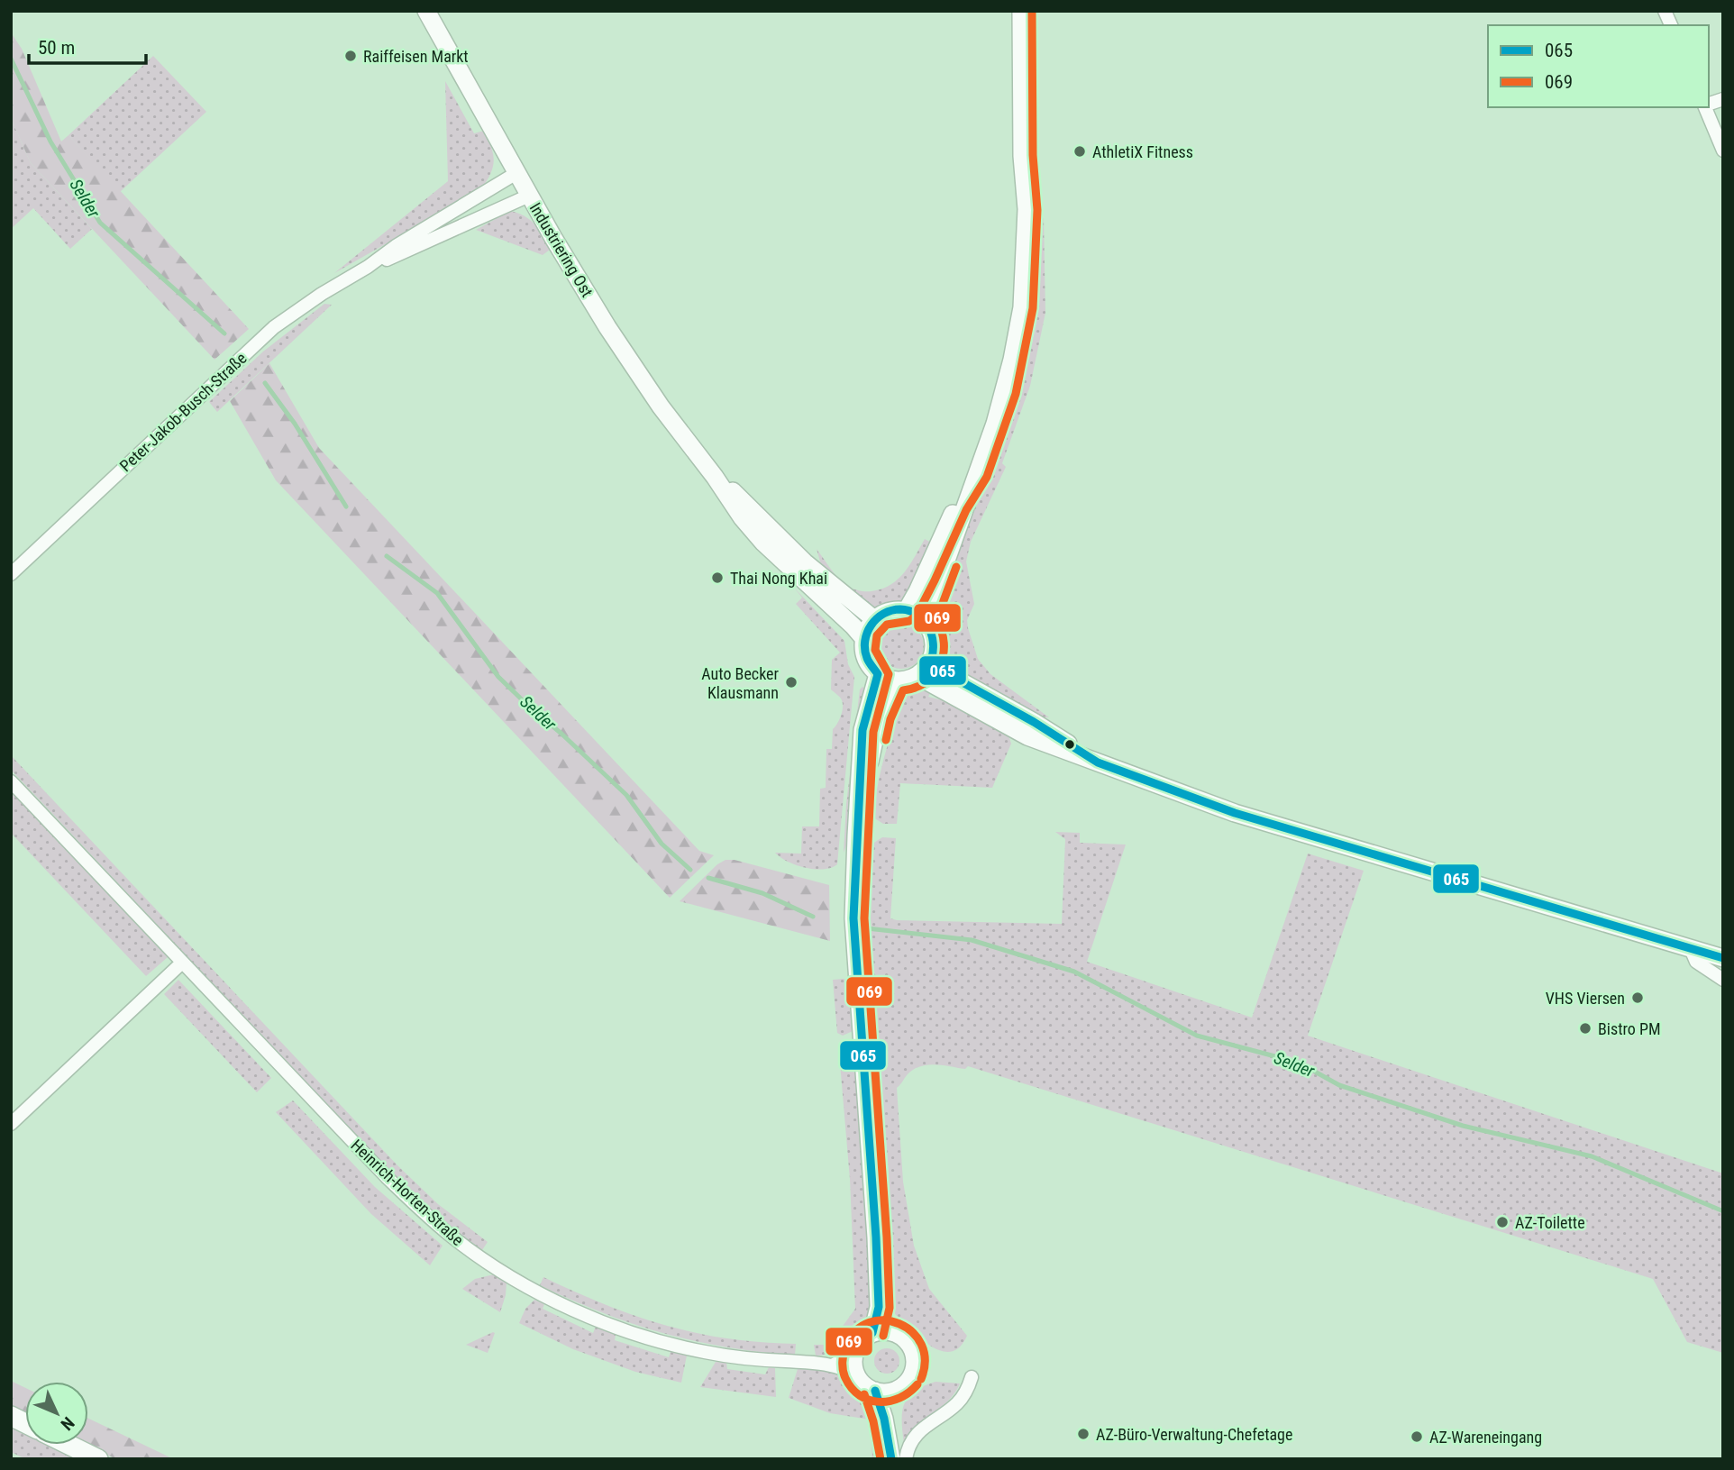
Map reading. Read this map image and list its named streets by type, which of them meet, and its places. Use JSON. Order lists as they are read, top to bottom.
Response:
{
  "streets": {
    "street": ["Industriering Ost", "Peter-Jakob-Busch-Straße", "Heinrich-Horten-Straße"]
  },
  "crossings": [
    ["Industriering Ost", "Peter-Jakob-Busch-Straße"]
  ],
  "water": ["Selder"],
  "places": [
    "Raiffeisen Markt",
    "AthletiX Fitness",
    "Thai Nong Khai",
    "Auto Becker Klausmann",
    "VHS Viersen",
    "Bistro PM",
    "AZ-Toilette",
    "AZ-Büro-Verwaltung-Chefetage",
    "AZ-Wareneingang"
  ],
  "lines": ["transit line 069", "transit line 065"],
  "legend": ["065", "069"],
  "scale_bar": "50 m",
  "north": "bottom right"
}
